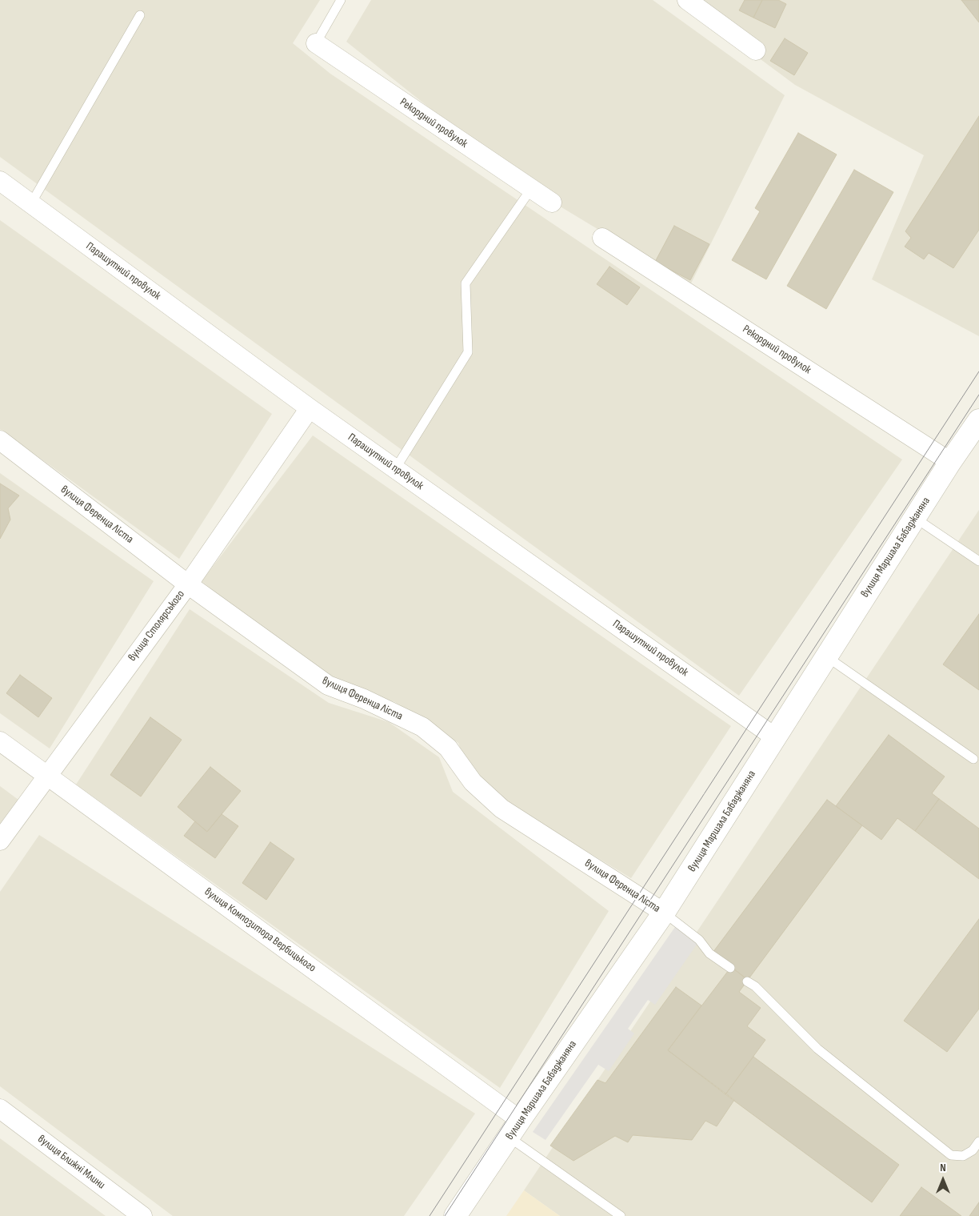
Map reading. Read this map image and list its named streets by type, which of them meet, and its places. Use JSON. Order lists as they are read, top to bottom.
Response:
{
  "streets": {
    "street": [
      "Рекордний провулок",
      "Парашутний провулок",
      "вулиця Ференца Ліста",
      "вулиця Маршала Бабаджаняна",
      "вулиця Столярського",
      "вулиця Композитора Вербицького",
      "вулиця Ближні Млини"
    ]
  },
  "crossings": [
    ["Рекордний провулок", "вулиця Маршала Бабаджаняна"],
    ["Парашутний провулок", "вулиця Маршала Бабаджаняна"],
    ["Парашутний провулок", "вулиця Столярського"],
    ["вулиця Ференца Ліста", "вулиця Маршала Бабаджаняна"],
    ["вулиця Ференца Ліста", "вулиця Столярського"],
    ["вулиця Маршала Бабаджаняна", "вулиця Композитора Вербицького"],
    ["вулиця Столярського", "вулиця Композитора Вербицького"]
  ],
  "north": "top"
}
